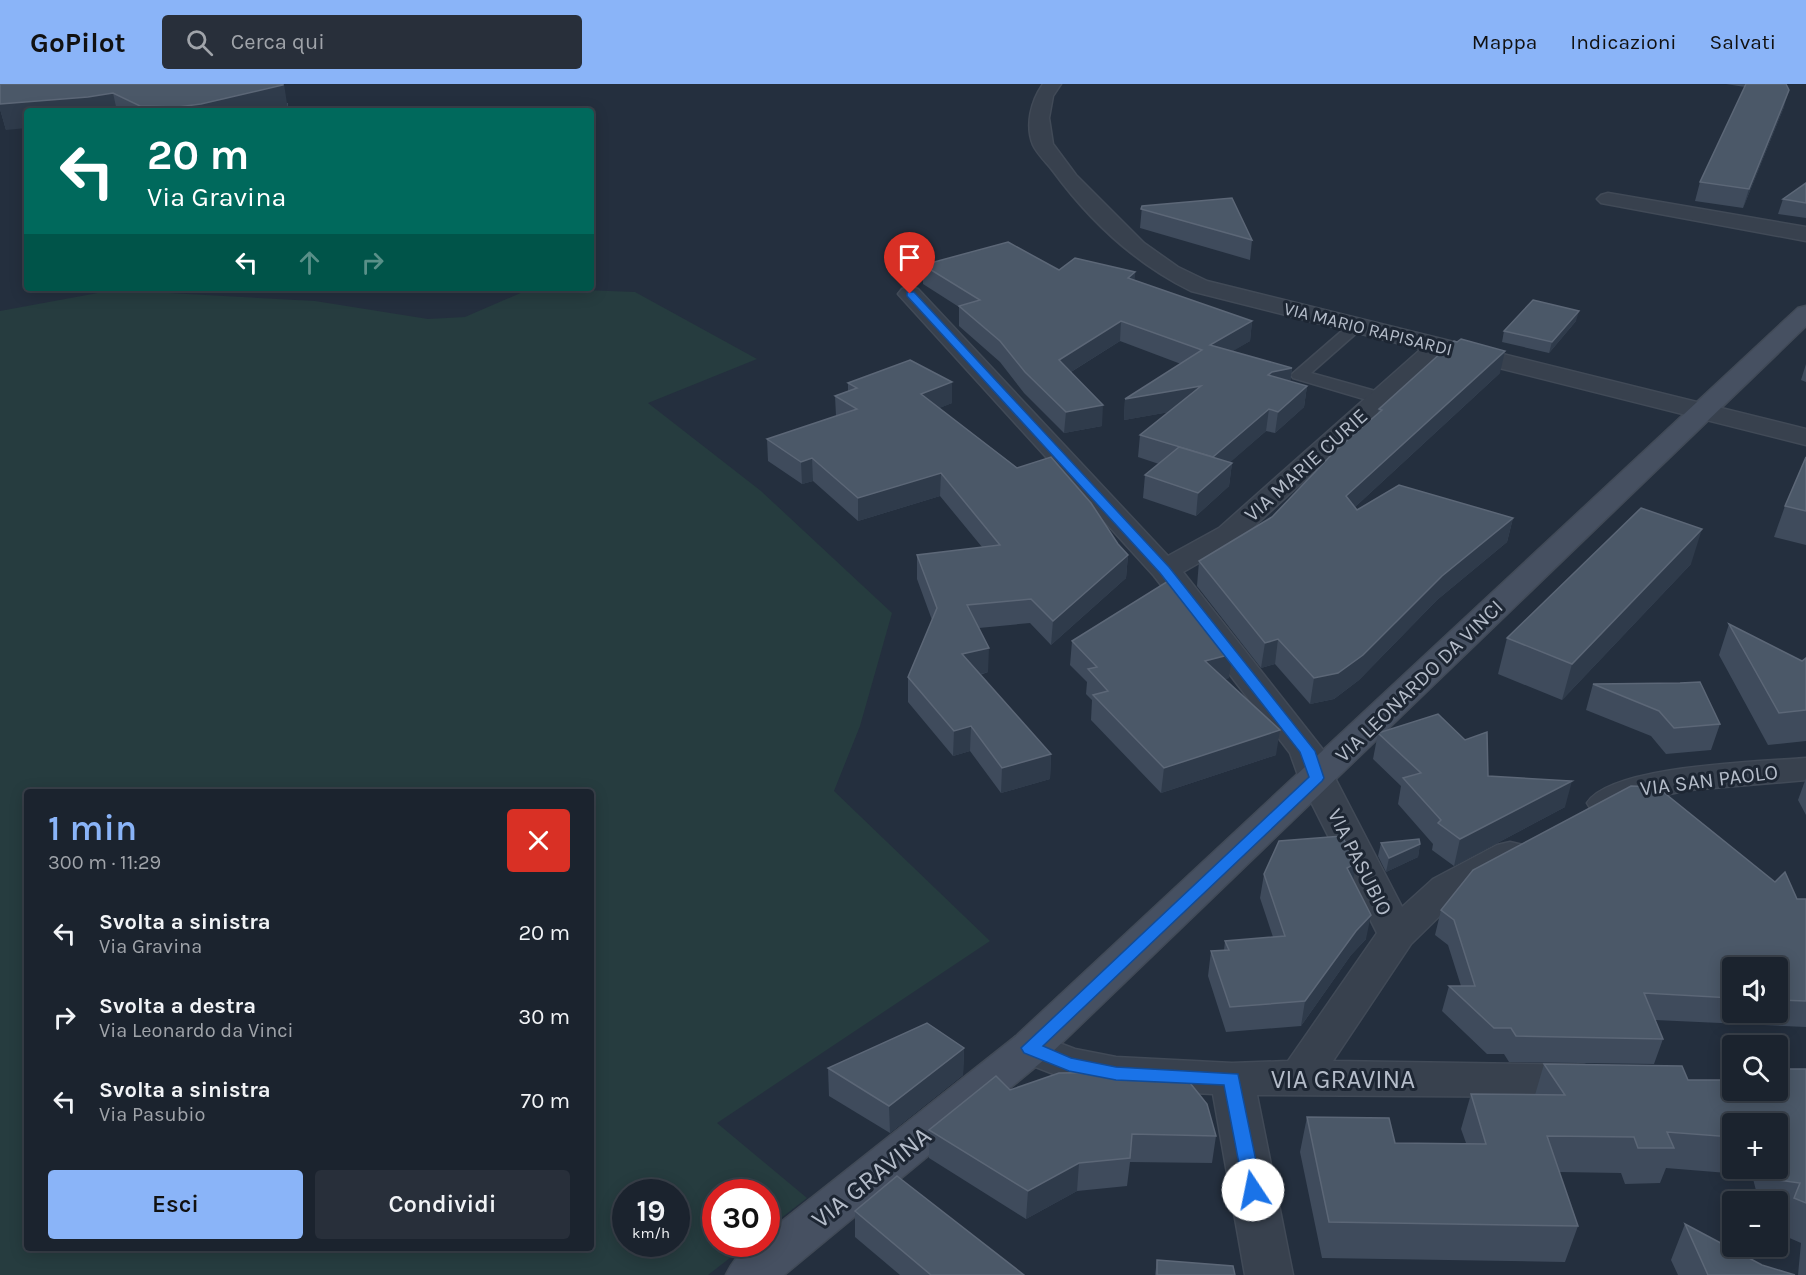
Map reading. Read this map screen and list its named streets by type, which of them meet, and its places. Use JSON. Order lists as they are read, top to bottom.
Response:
{
  "streets": {
    "street": [
      "VIA MARIO RAPISARDI",
      "VIA MARIE CURIE",
      "VIA LEONARDO DA VINCI",
      "VIA SAN PAOLO",
      "VIA PASUBIO",
      "VIA GRAVINA"
    ]
  },
  "crossings": [
    ["VIA MARIO RAPISARDI", "VIA MARIE CURIE"],
    ["VIA MARIO RAPISARDI", "VIA LEONARDO DA VINCI"],
    ["VIA MARIE CURIE", "VIA PASUBIO"],
    ["VIA LEONARDO DA VINCI", "VIA PASUBIO"],
    ["VIA LEONARDO DA VINCI", "VIA GRAVINA"]
  ],
  "page": {
    "header": "GoPilot",
    "search": "Cerca qui",
    "nav": ["Mappa", "Indicazioni", "Salvati"],
    "turn": ["20 m", "Via Gravina"],
    "heading": ["1 min", "300 m · 11:29"],
    "list": [
      {
        "name": "Svolta a sinistra",
        "note": "Via Gravina",
        "value": "20 m"
      },
      {
        "name": "Svolta a destra",
        "note": "Via Leonardo da Vinci",
        "value": "30 m"
      },
      {
        "name": "Svolta a sinistra",
        "note": "Via Pasubio",
        "value": "70 m"
      }
    ],
    "map_buttons": ["+", "−"],
    "buttons": ["Esci", "Condividi"],
    "speed": "19 km/h",
    "limit": "30"
  }
}
